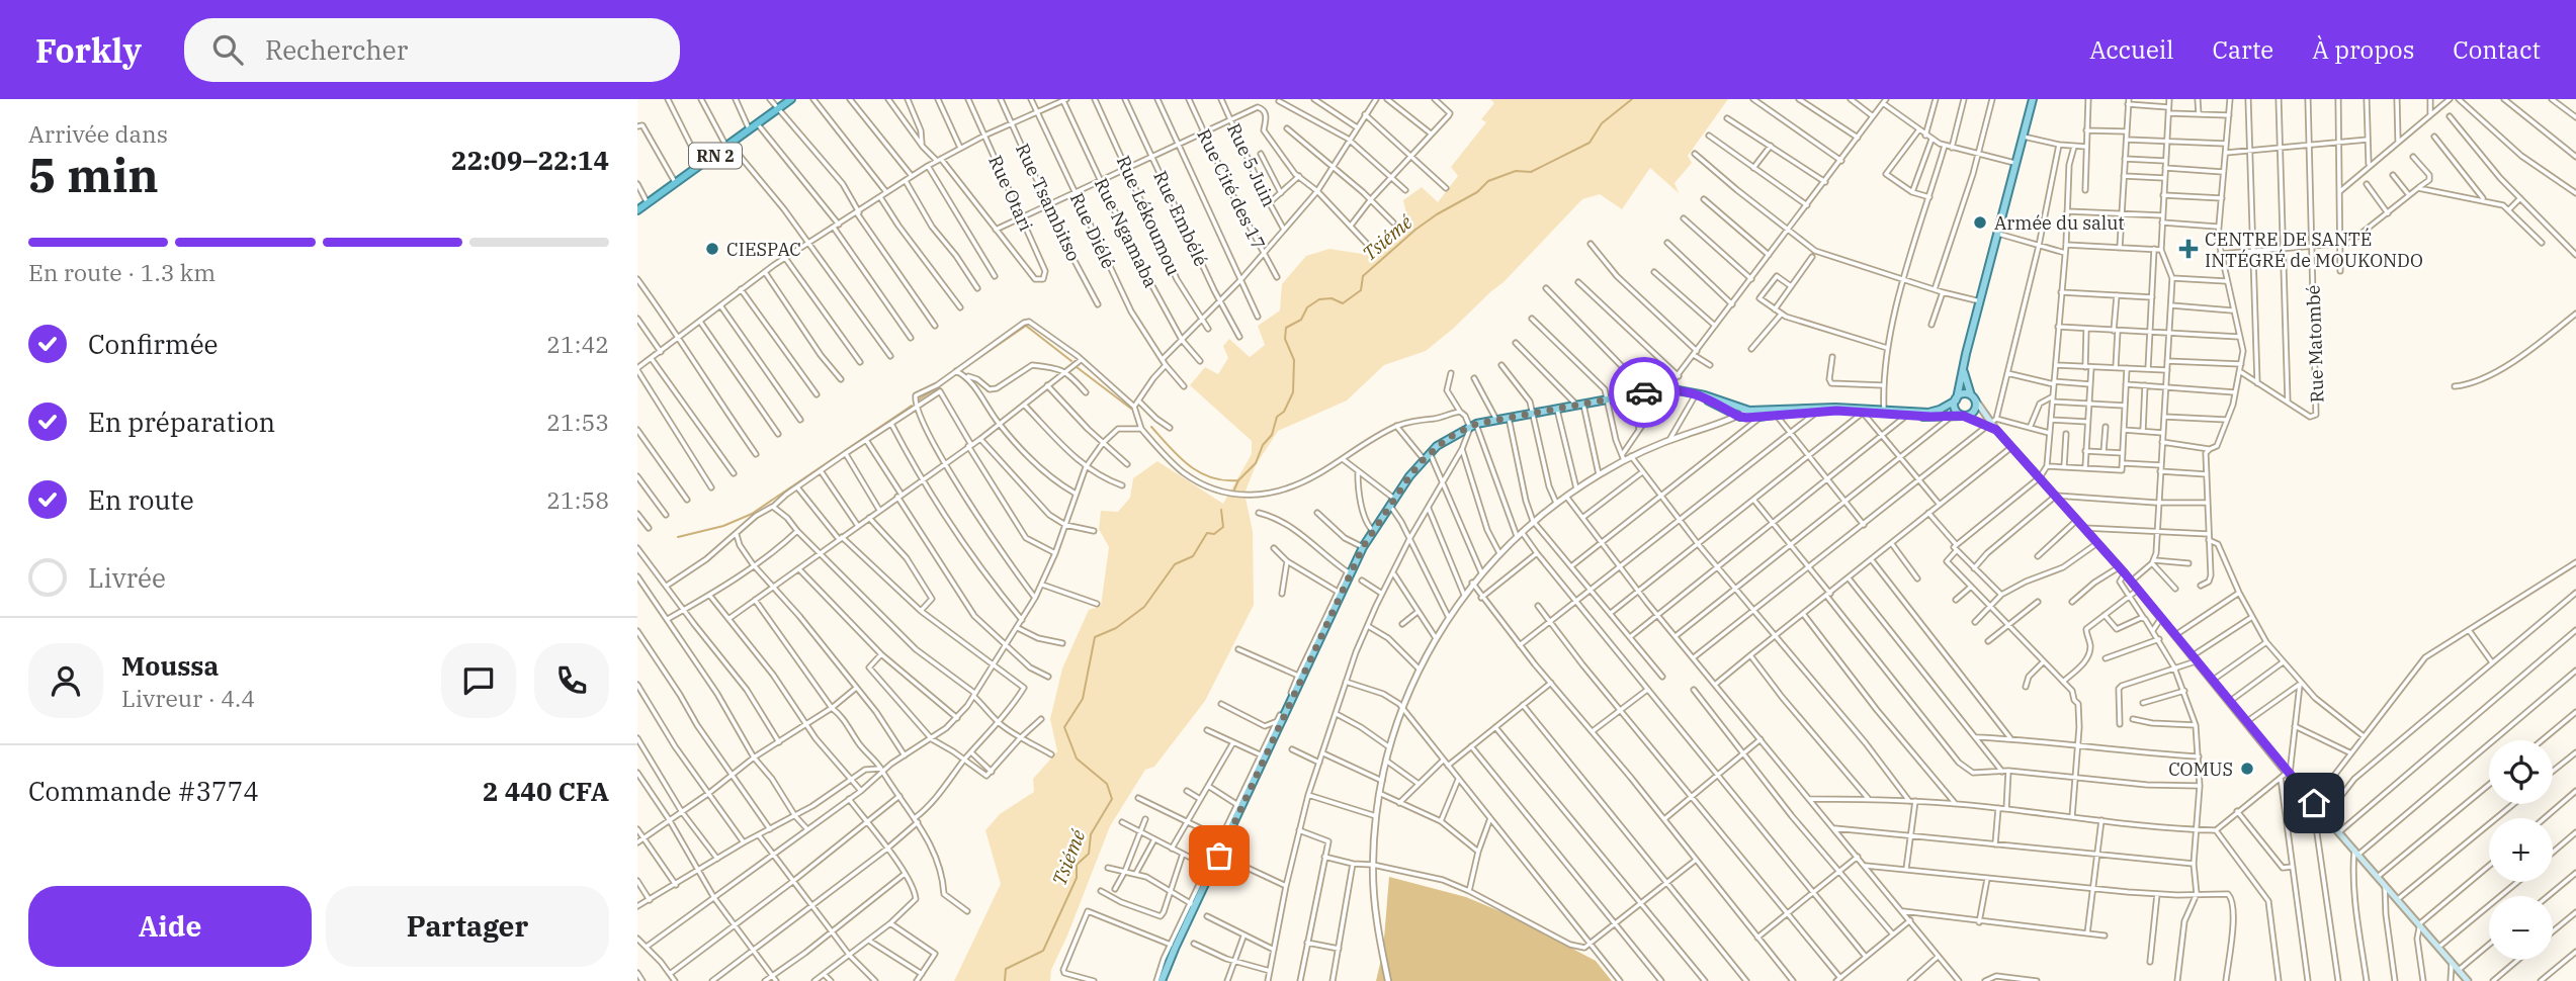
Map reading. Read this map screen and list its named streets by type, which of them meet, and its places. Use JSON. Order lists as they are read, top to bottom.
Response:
{
  "streets": {
    "highway": ["RN 2"],
    "street": [
      "Rue 5 Juin",
      "Rue Cité des 17",
      "Rue Otari",
      "Rue Tsambitso",
      "Rue Lékoumou",
      "Rue Embélé",
      "Rue Diélé",
      "Rue Ngamaba",
      "Rue Matombé"
    ]
  },
  "water": ["Tsiémé"],
  "places": {
    "other": ["Armée du salut", "CIESPAC", "COMUS"],
    "health": ["CENTRE DE SANTÉ INTÉGRÉ de MOUKONDO"]
  },
  "page": {
    "header": "Forkly",
    "search": "Rechercher",
    "nav": [
      "Accueil",
      "Carte",
      "À propos",
      "Contact"
    ],
    "heading": ["5 min", "Arrivée dans", "22:09–22:14"],
    "panel": [
      "Moussa",
      "Livreur · 4.4",
      "Commande #3774",
      "2 440 CFA"
    ],
    "bar": "En route · 1.3 km",
    "list": [
      ["Confirmée", "21:42"],
      ["En préparation", "21:53"],
      ["En route", "21:58"],
      "Livrée"
    ],
    "map_buttons": ["+", "−"],
    "buttons": ["Aide", "Partager"]
  }
}
